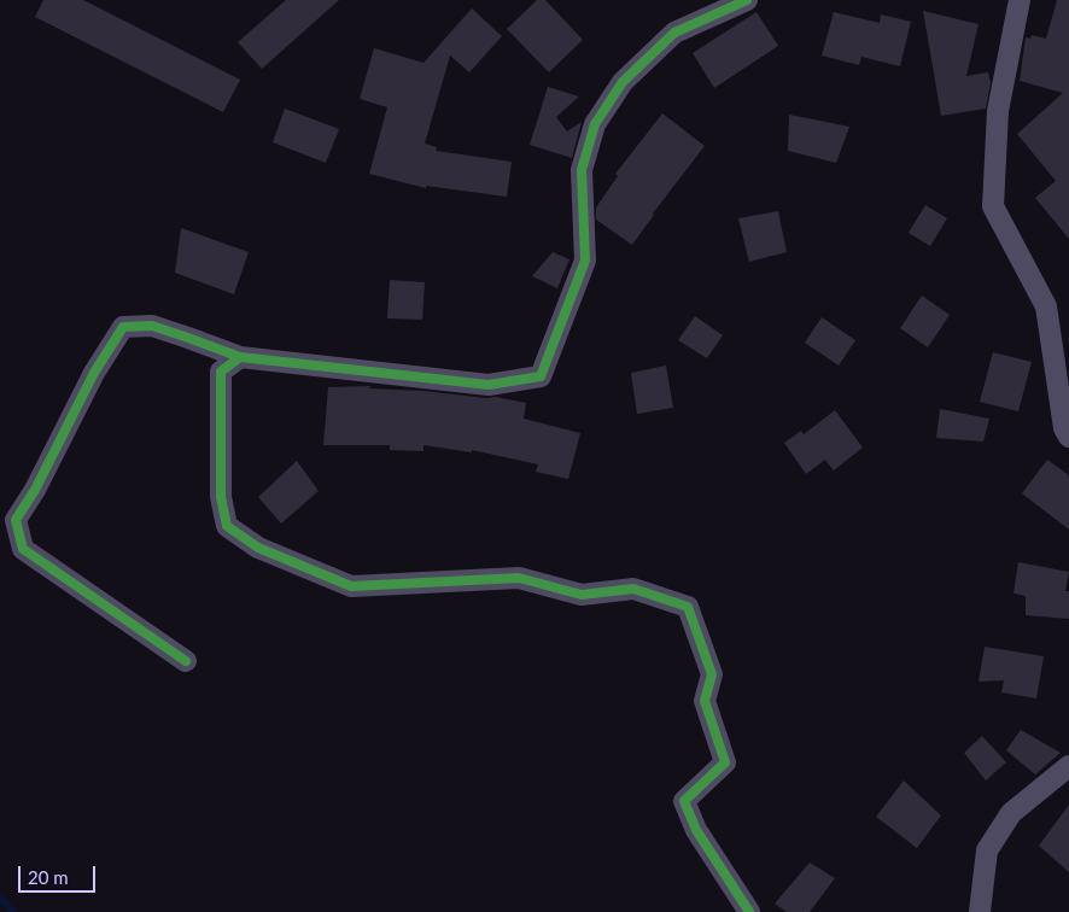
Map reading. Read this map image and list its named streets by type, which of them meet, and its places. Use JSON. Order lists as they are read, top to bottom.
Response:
{
  "scale_bar": "20 m"
}
